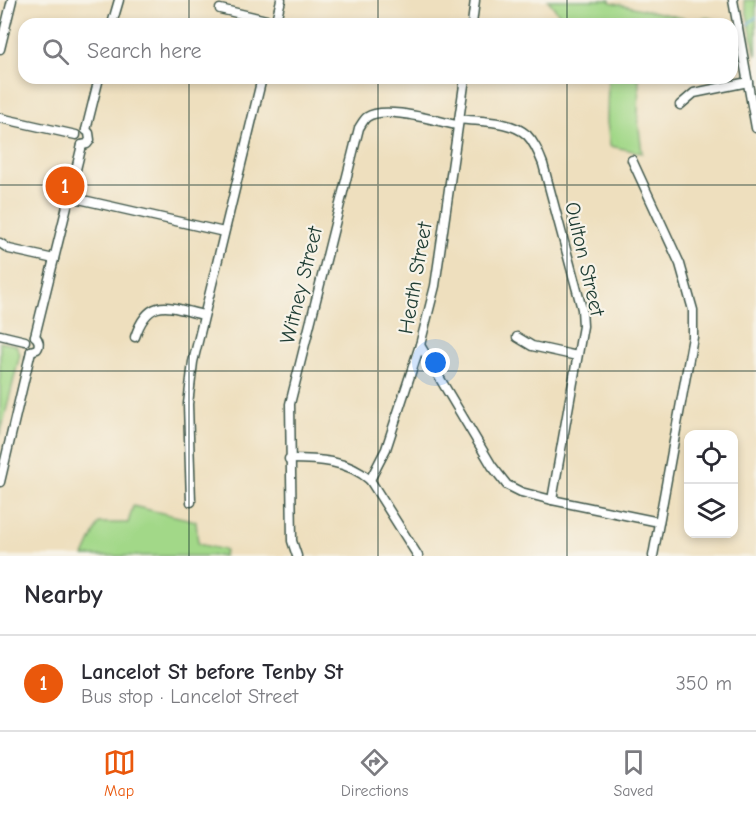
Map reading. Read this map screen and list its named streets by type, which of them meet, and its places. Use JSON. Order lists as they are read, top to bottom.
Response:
{
  "streets": {
    "street": ["Oulton Street", "Heath Street", "Witney Street"]
  },
  "crossings": [
    ["Oulton Street", "Heath Street"],
    ["Oulton Street", "Witney Street"],
    ["Heath Street", "Witney Street"]
  ],
  "page": {
    "search": "Search here",
    "pins": "1",
    "heading": "Nearby",
    "list": [
      {
        "mark": "1",
        "name": "Lancelot St before Tenby St",
        "note": "Bus stop · Lancelot Street",
        "value": "350 m"
      }
    ],
    "nav": ["Map", "Directions", "Saved"]
  }
}
